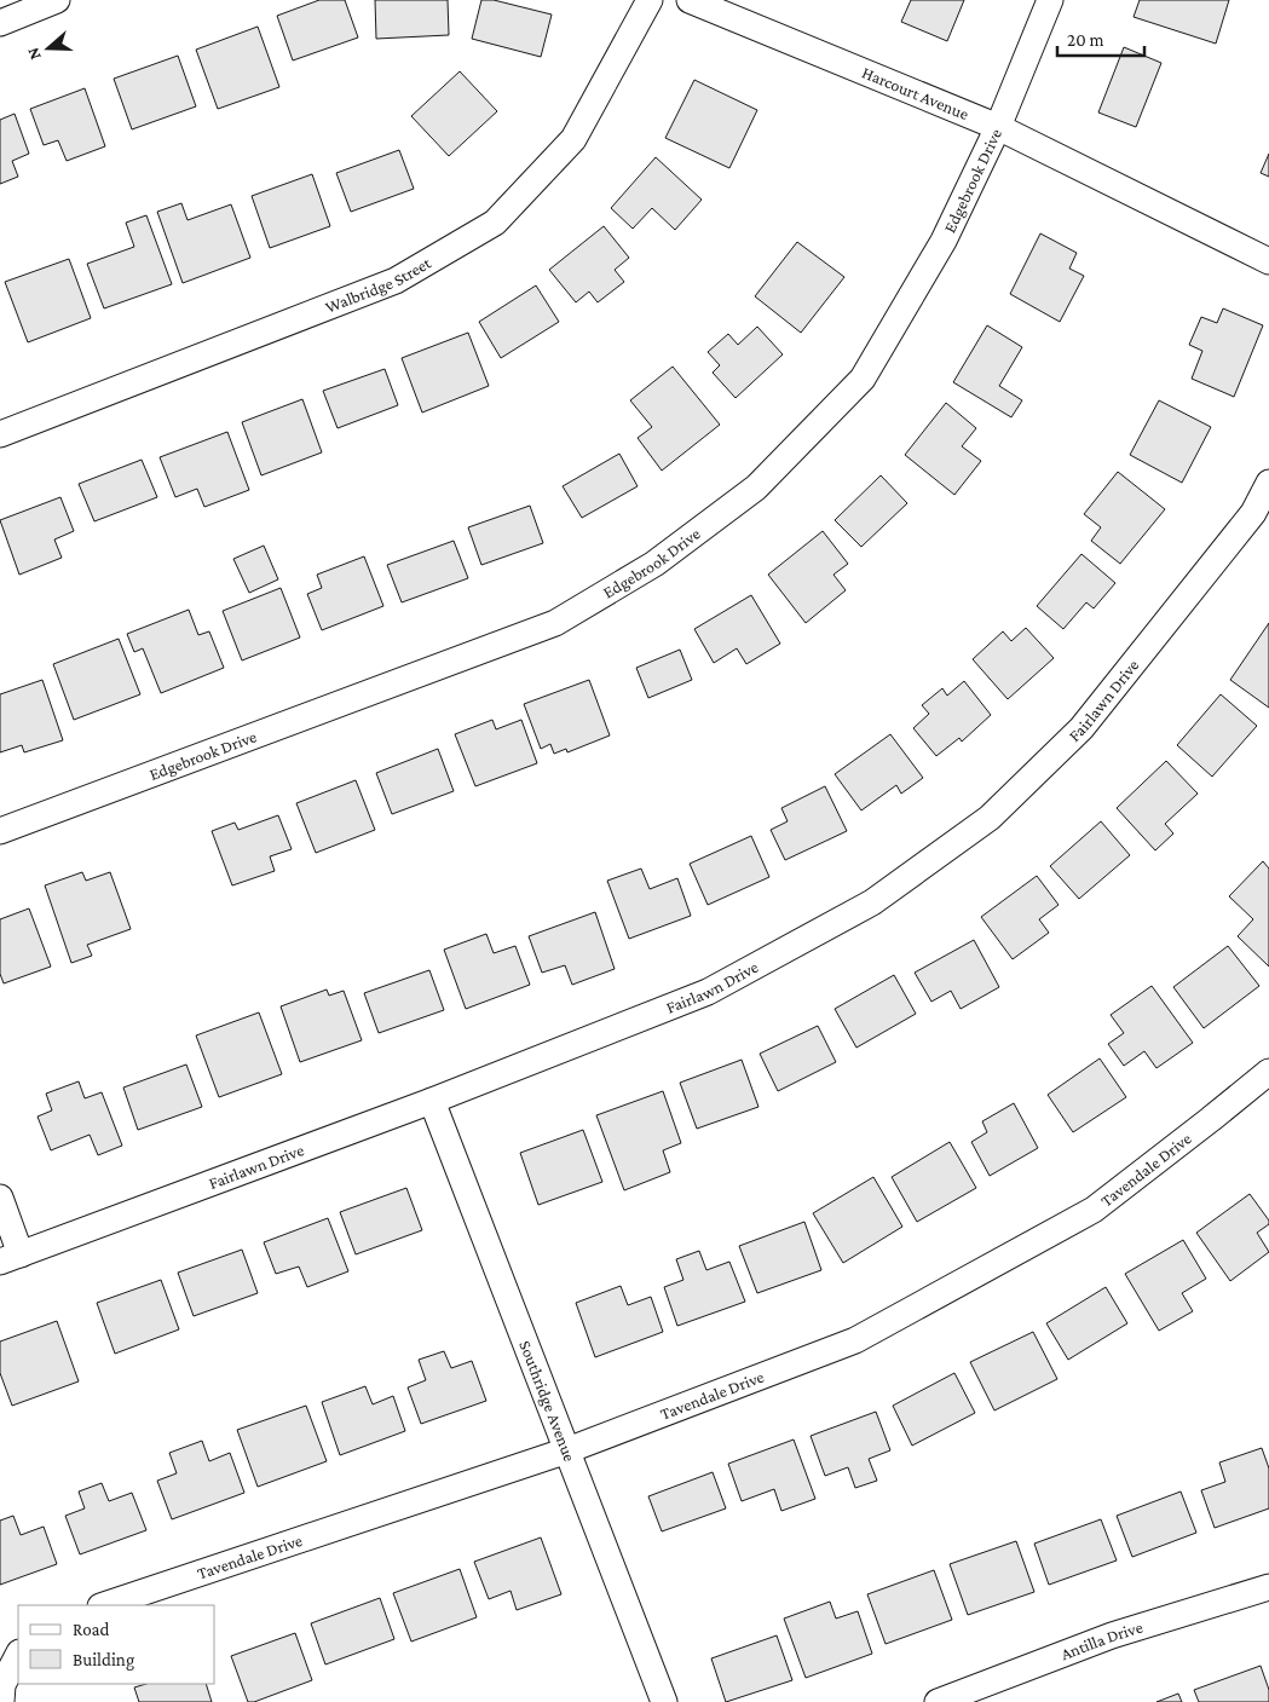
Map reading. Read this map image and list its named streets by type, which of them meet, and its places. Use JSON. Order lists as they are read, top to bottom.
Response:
{
  "streets": {
    "street": [
      "Harcourt Avenue",
      "Edgebrook Drive",
      "Walbridge Street",
      "Fairlawn Drive",
      "Tavendale Drive",
      "Southridge Avenue",
      "Antilla Drive"
    ]
  },
  "crossings": [
    ["Harcourt Avenue", "Edgebrook Drive"],
    ["Fairlawn Drive", "Southridge Avenue"],
    ["Tavendale Drive", "Southridge Avenue"]
  ],
  "legend": ["Road", "Building"],
  "scale_bar": "20 m",
  "north": "left"
}
